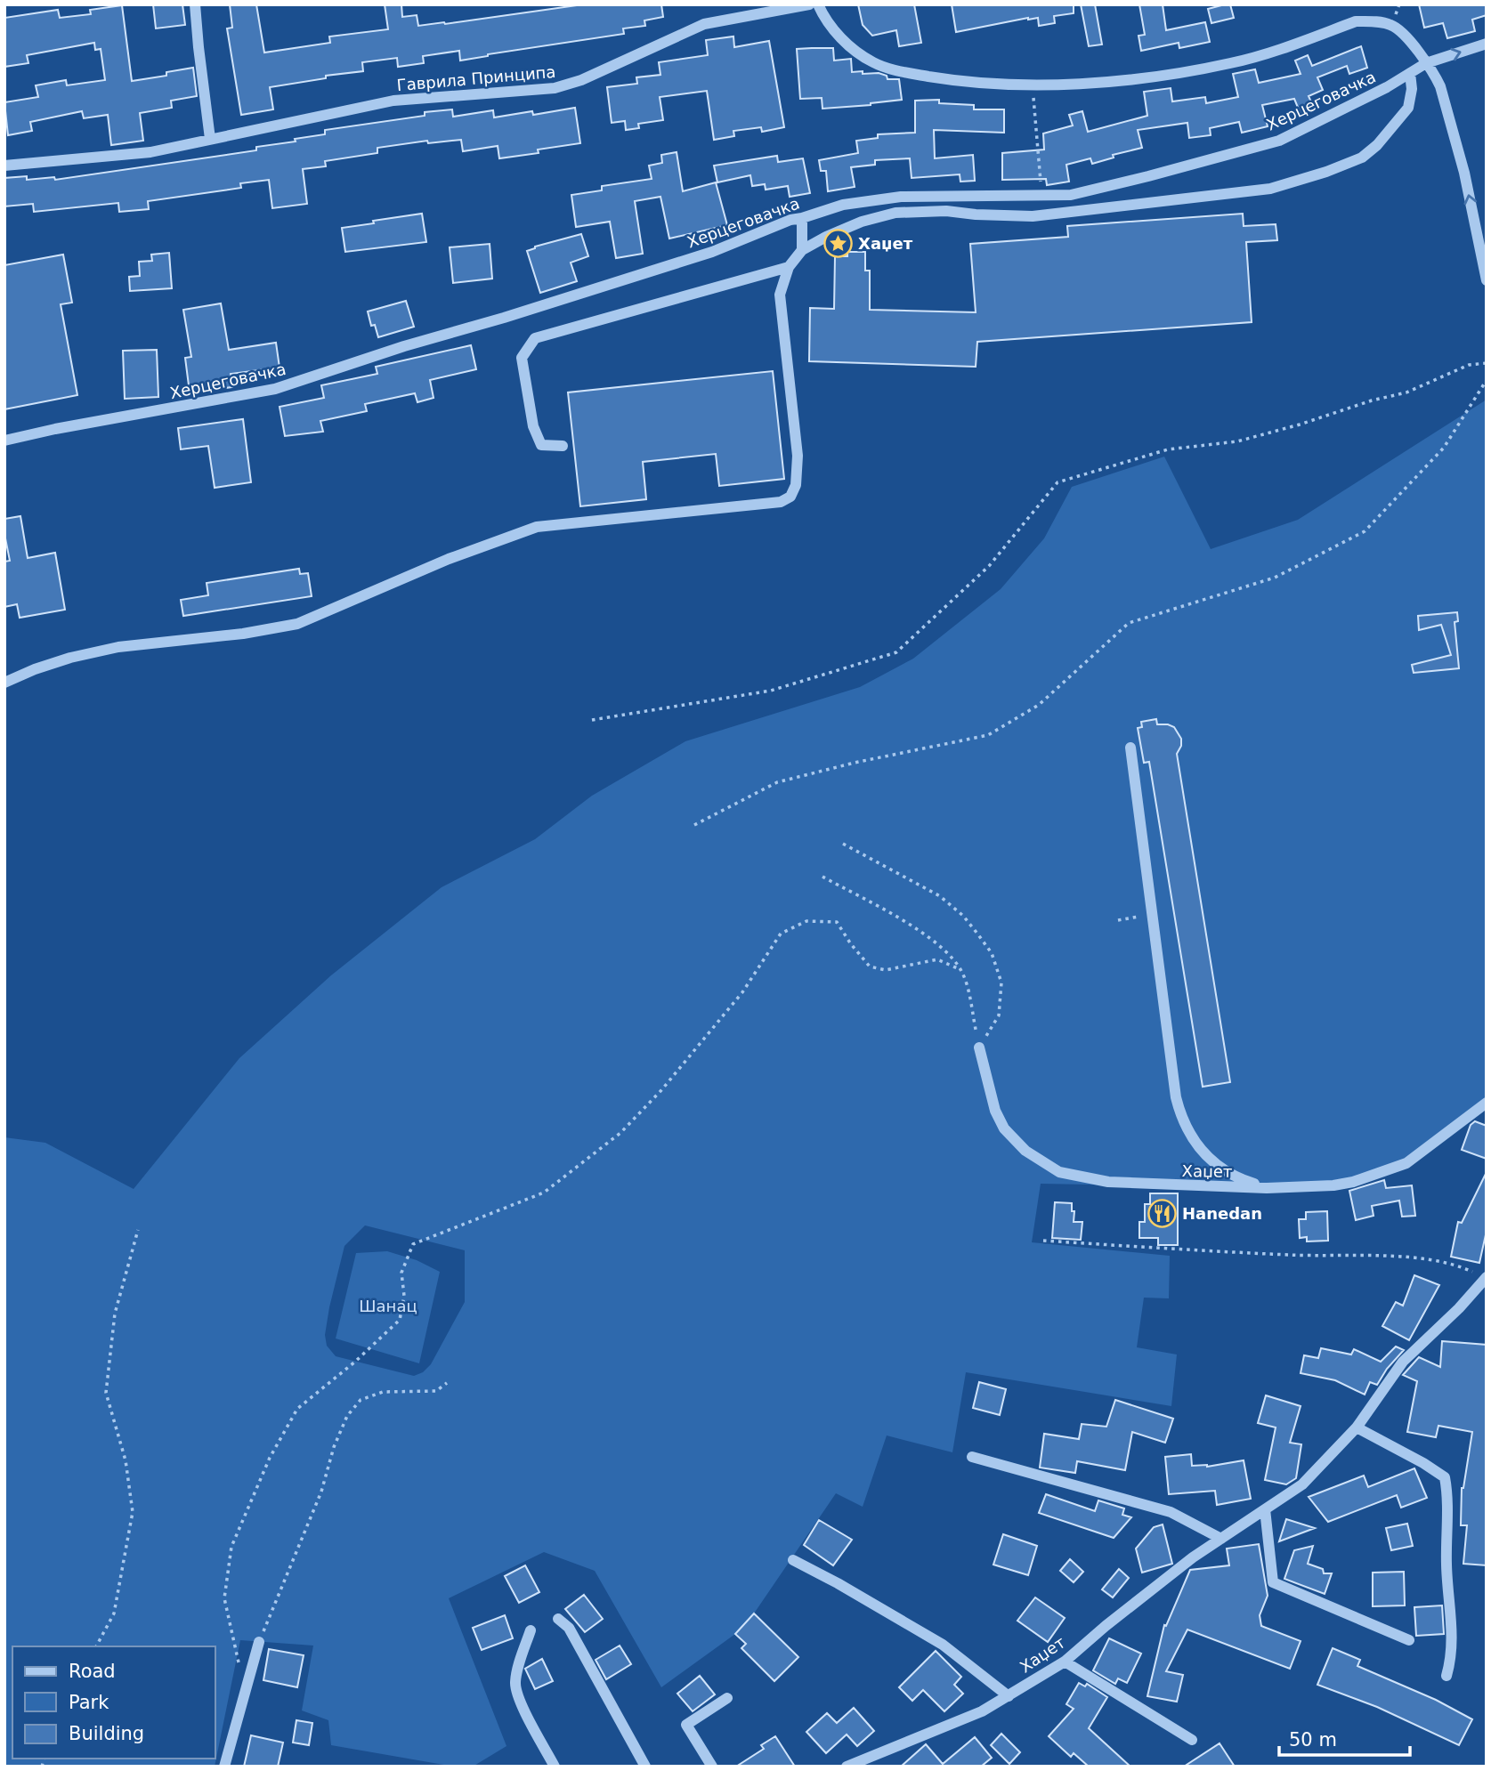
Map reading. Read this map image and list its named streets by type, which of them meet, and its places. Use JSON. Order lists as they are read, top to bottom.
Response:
{
  "streets": {
    "street": ["Гаврила Принципа", "Херцеговачка", "Хаџет"]
  },
  "parks": ["Шанац"],
  "places": {
    "place": ["Хаџет"],
    "restaurant": ["Hanedan"]
  },
  "legend": ["Road", "Park", "Building"],
  "scale_bar": "50 m"
}
